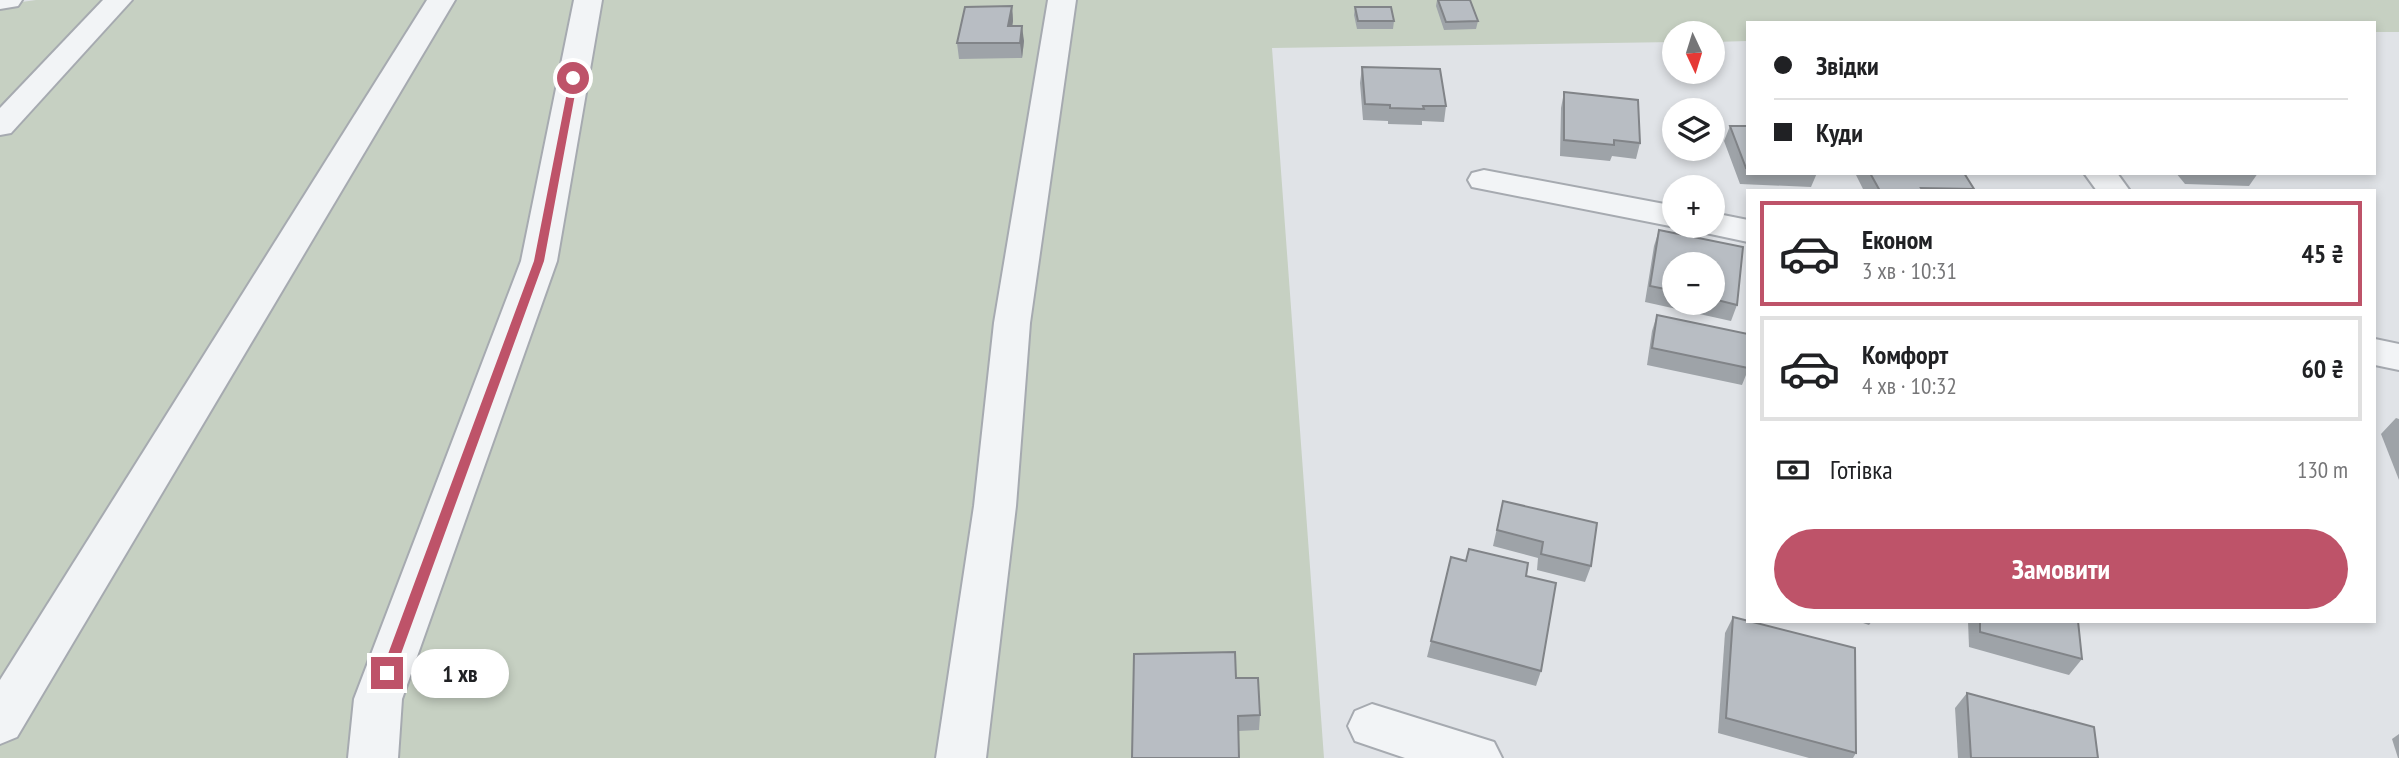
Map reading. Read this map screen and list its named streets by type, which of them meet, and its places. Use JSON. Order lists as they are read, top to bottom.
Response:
{
  "north": "bottom",
  "page": {
    "map_buttons": ["+", "−"],
    "banner": ["Звідки", "Куди"],
    "list": [
      {
        "name": "Економ",
        "note": "3 хв · 10:31",
        "value": "45 ₴"
      },
      {
        "name": "Комфорт",
        "note": "4 хв · 10:32",
        "value": "60 ₴"
      }
    ],
    "pay": ["Готівка", "130 m"],
    "buttons": "Замовити",
    "bubble": "1 хв"
  }
}
